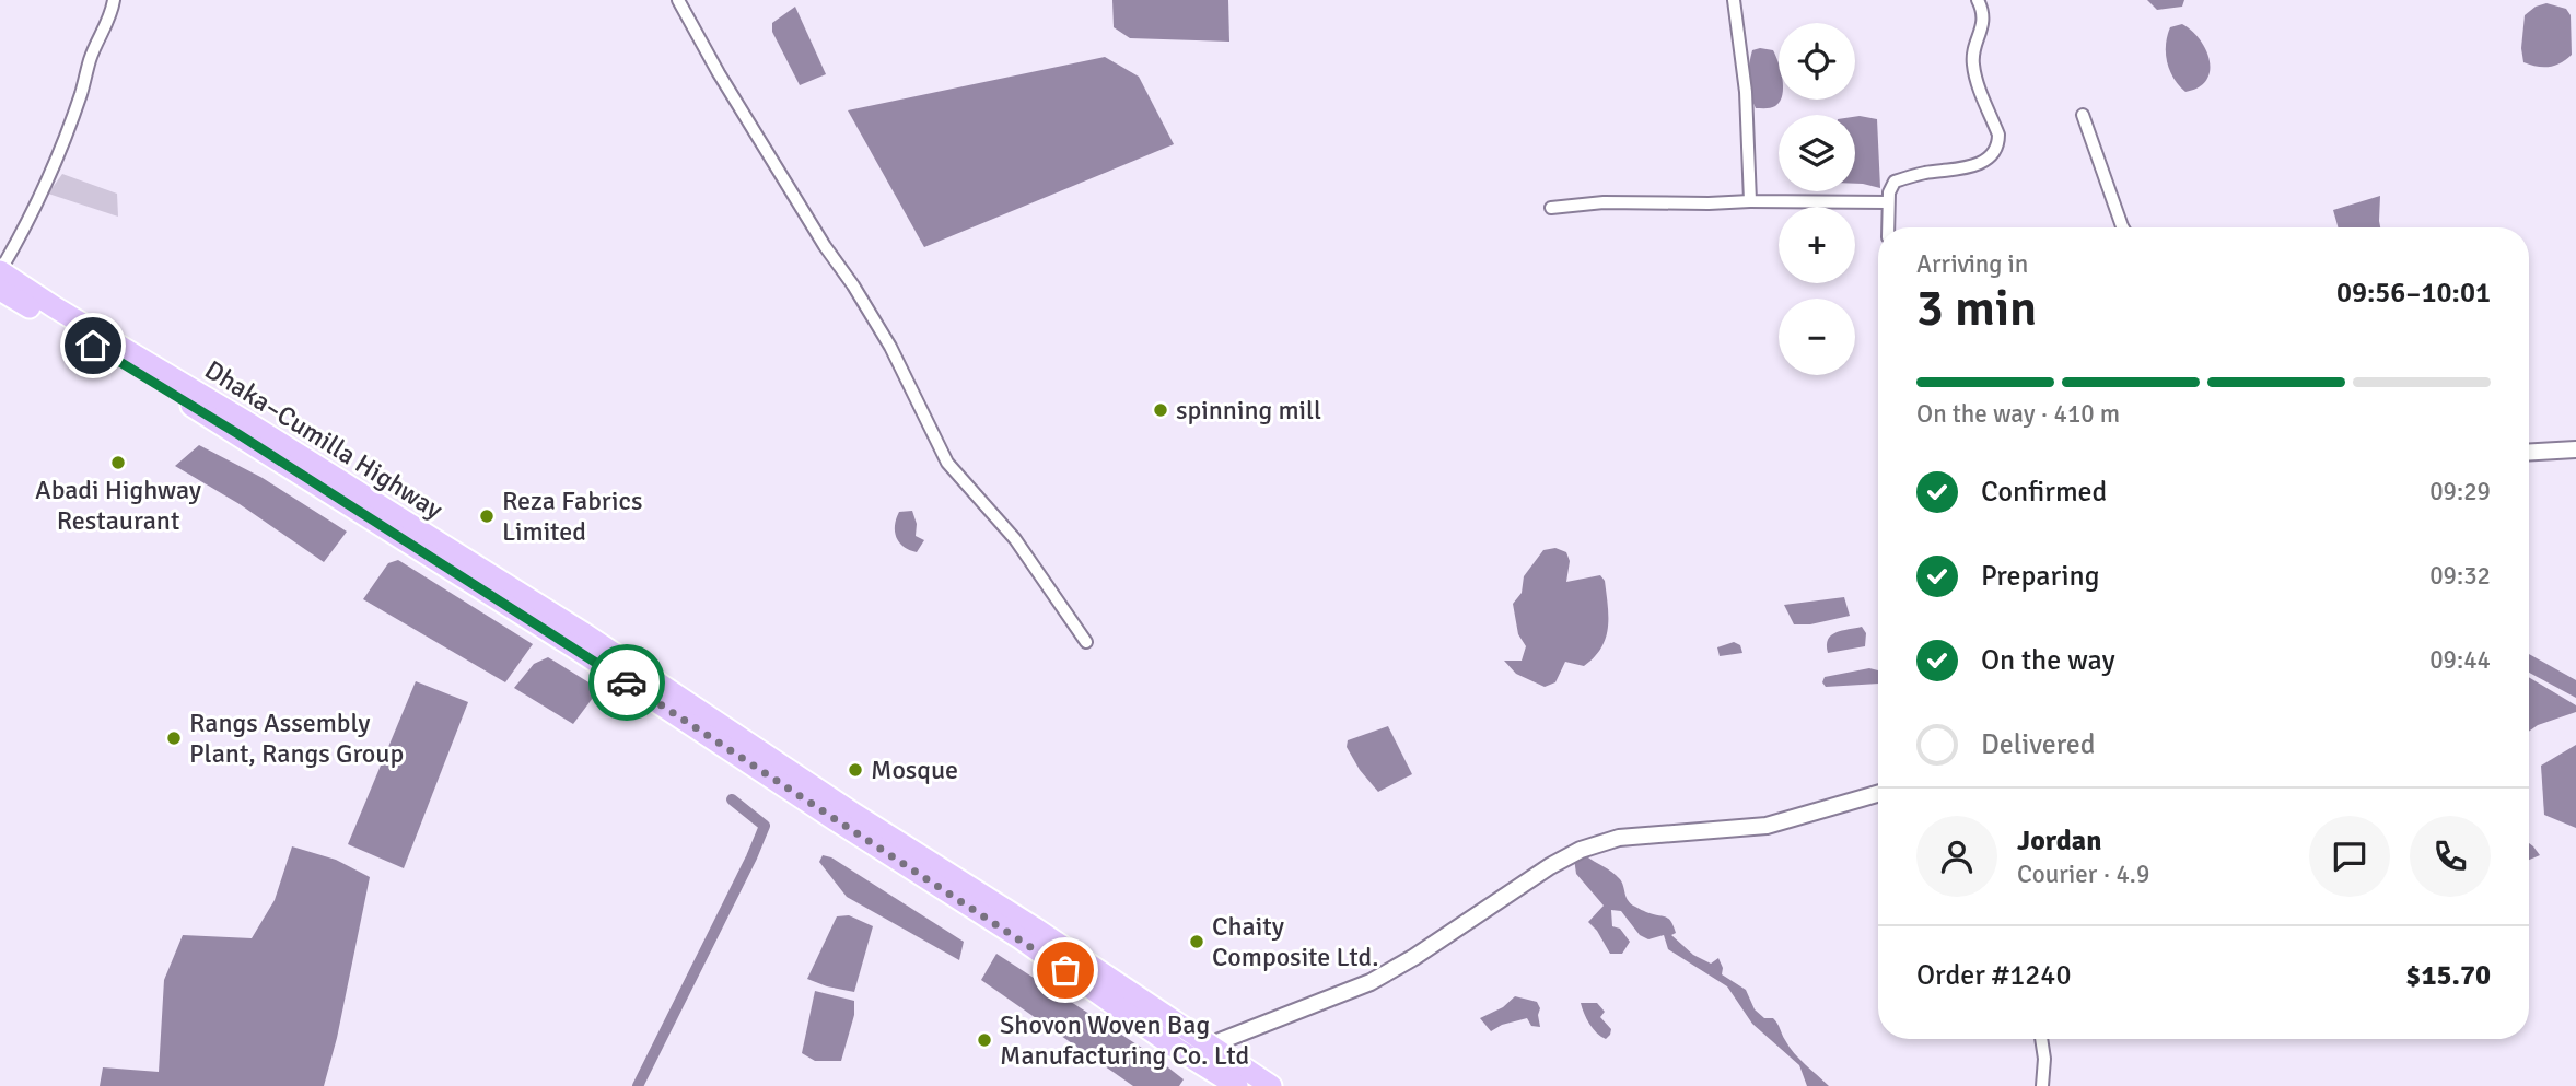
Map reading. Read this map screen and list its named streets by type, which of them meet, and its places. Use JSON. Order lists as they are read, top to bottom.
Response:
{
  "streets": {
    "highway": ["Dhaka–Cumilla Highway"]
  },
  "places": [
    "spinning mill",
    "Abadi Highway Restaurant",
    "Reza Fabrics Limited",
    "Rangs Assembly Plant, Rangs Group",
    "Mosque",
    "Chaity Composite Ltd.",
    "Shovon Woven Bag Manufacturing Co. Ltd"
  ],
  "page": {
    "map_buttons": ["+", "−"],
    "heading": ["3 min", "Arriving in", "09:56–10:01"],
    "panel": [
      "Jordan",
      "Courier · 4.9",
      "Order #1240",
      "$15.70"
    ],
    "bar": "On the way · 410 m",
    "list": [
      ["Confirmed", "09:29"],
      ["Preparing", "09:32"],
      ["On the way", "09:44"],
      "Delivered"
    ]
  }
}
